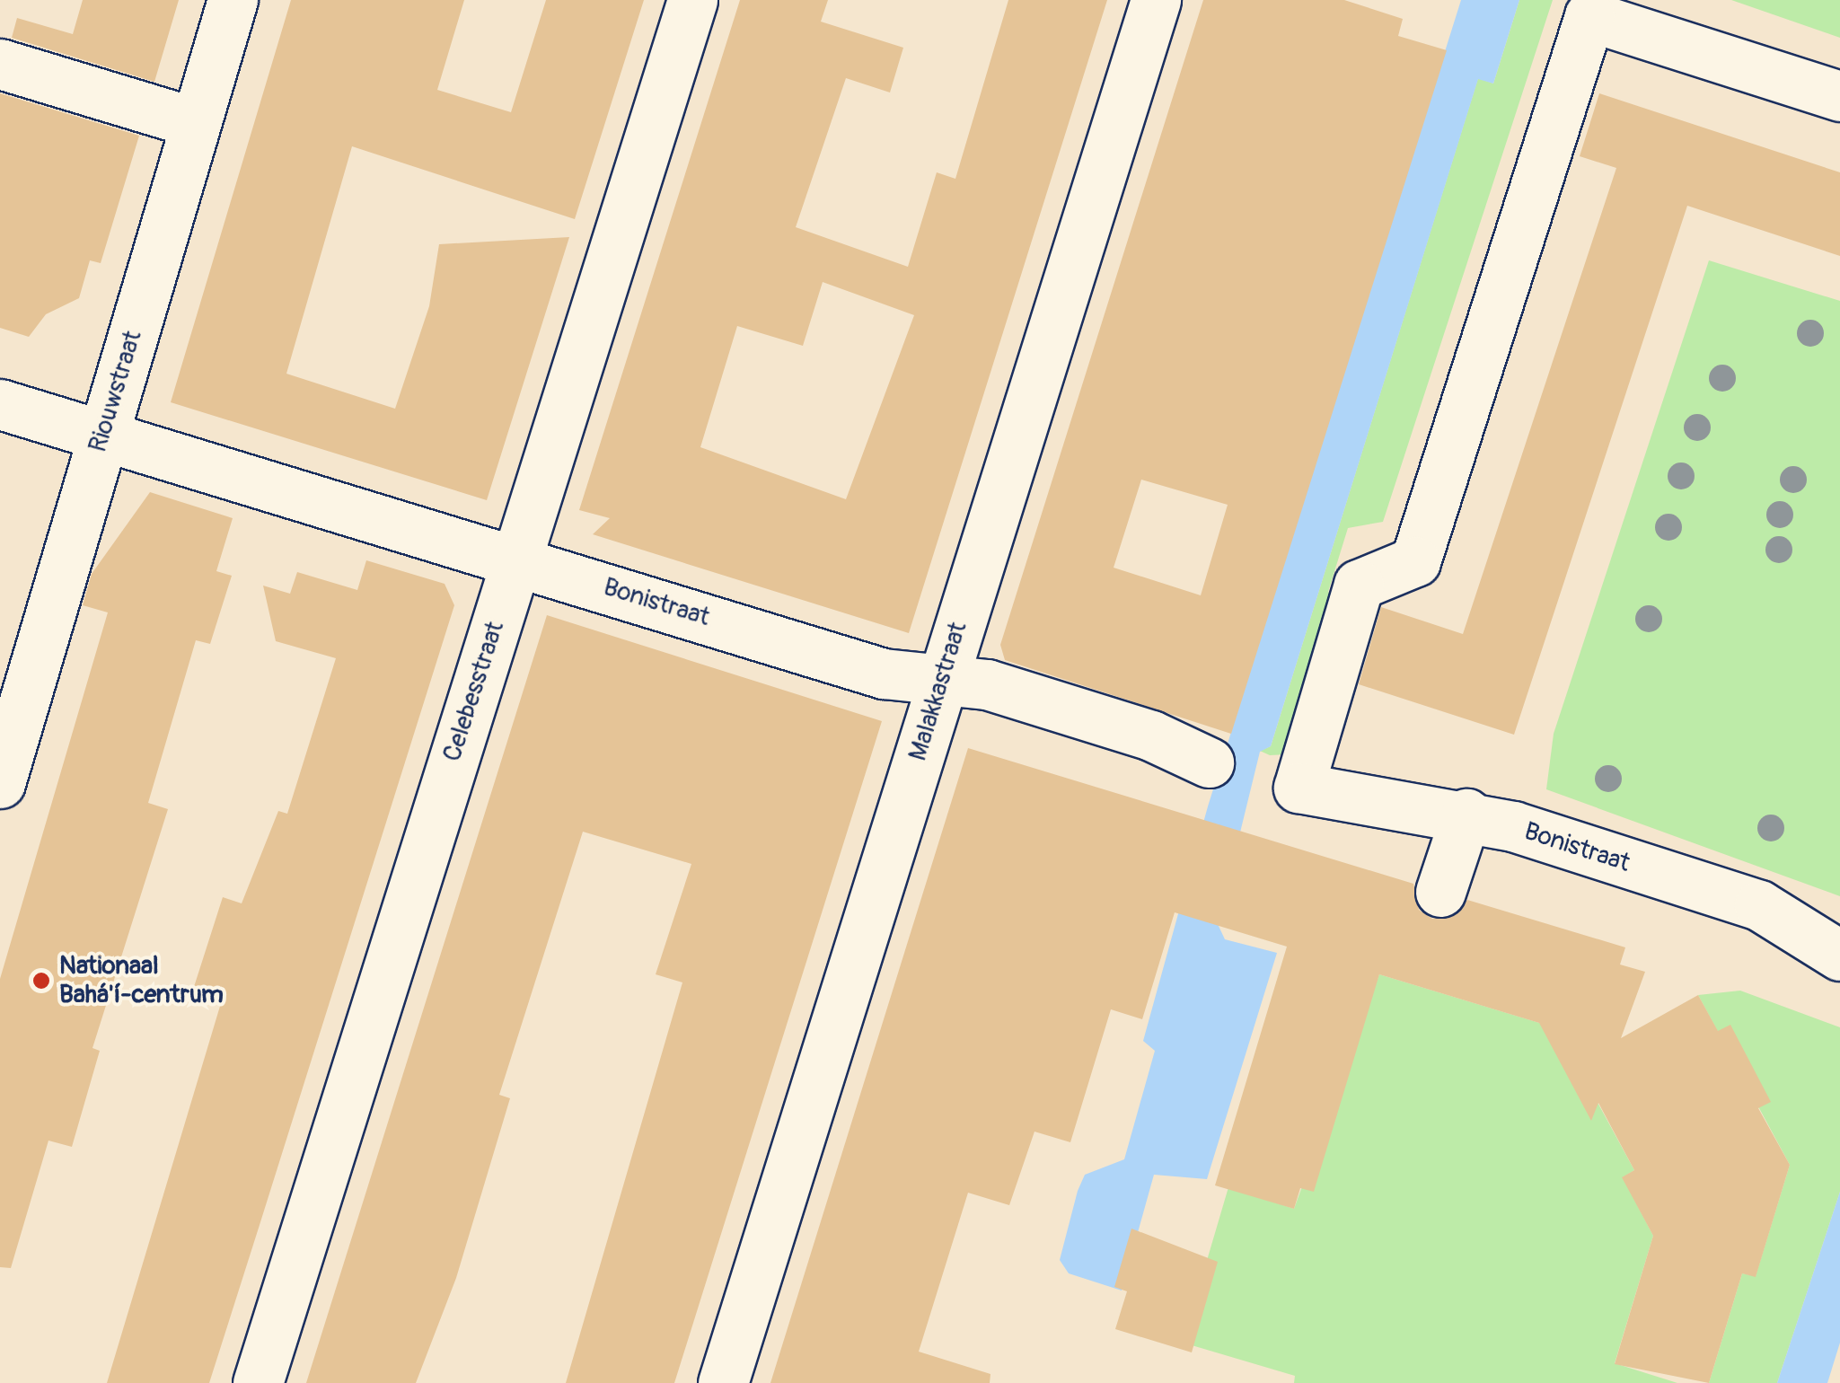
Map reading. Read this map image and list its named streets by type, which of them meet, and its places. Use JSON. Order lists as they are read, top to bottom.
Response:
{
  "streets": {
    "street": [
      "Riouwstraat",
      "Bonistraat",
      "Celebesstraat",
      "Malakkastraat"
    ]
  },
  "crossings": [
    ["Riouwstraat", "Bonistraat"],
    ["Bonistraat", "Celebesstraat"],
    ["Bonistraat", "Malakkastraat"]
  ],
  "places": ["Nationaal Bahá'í-centrum"]
}
